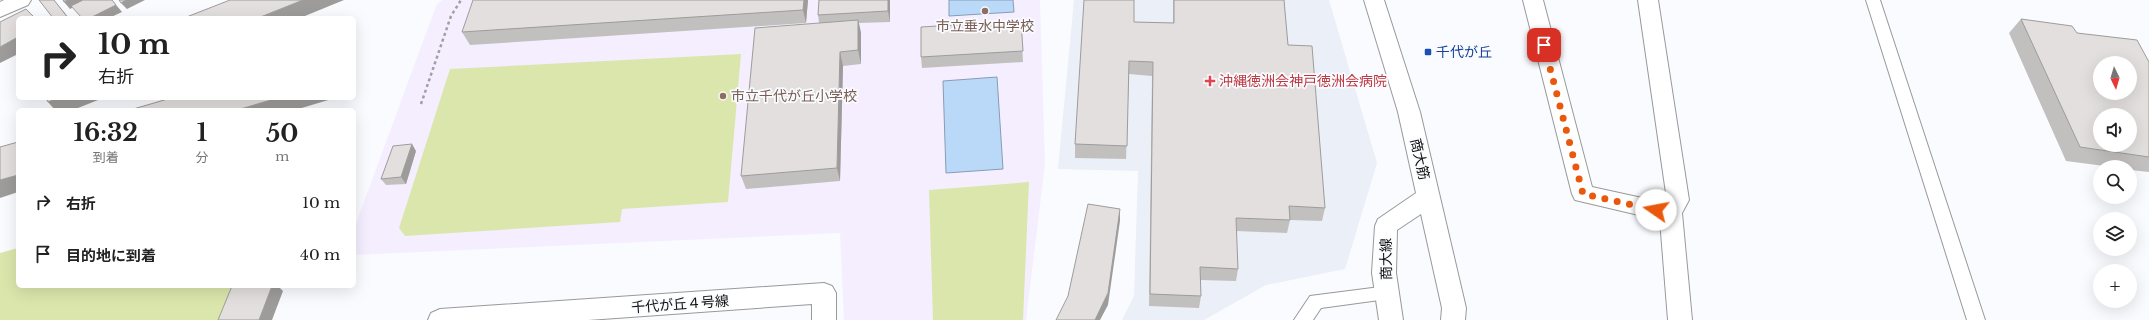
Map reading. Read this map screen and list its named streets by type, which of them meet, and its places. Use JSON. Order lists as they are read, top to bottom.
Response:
{
  "streets": {
    "street": ["商大筋", "商大線", "千代が丘４号線"]
  },
  "crossings": [
    ["商大筋", "商大線"]
  ],
  "places": {
    "other": ["市立垂水中学校", "市立千代が丘小学校"],
    "transit": ["千代が丘"],
    "health": ["沖縄徳洲会神戸徳洲会病院"]
  },
  "north": "bottom",
  "page": {
    "turn": ["10 m", "右折"],
    "map_buttons": "+",
    "eta": [
      "16:32",
      "到着",
      "1",
      "分",
      "50",
      "m"
    ],
    "list": [
      {
        "name": "右折",
        "value": "10 m"
      },
      {
        "name": "目的地に到着",
        "value": "40 m"
      }
    ]
  }
}
